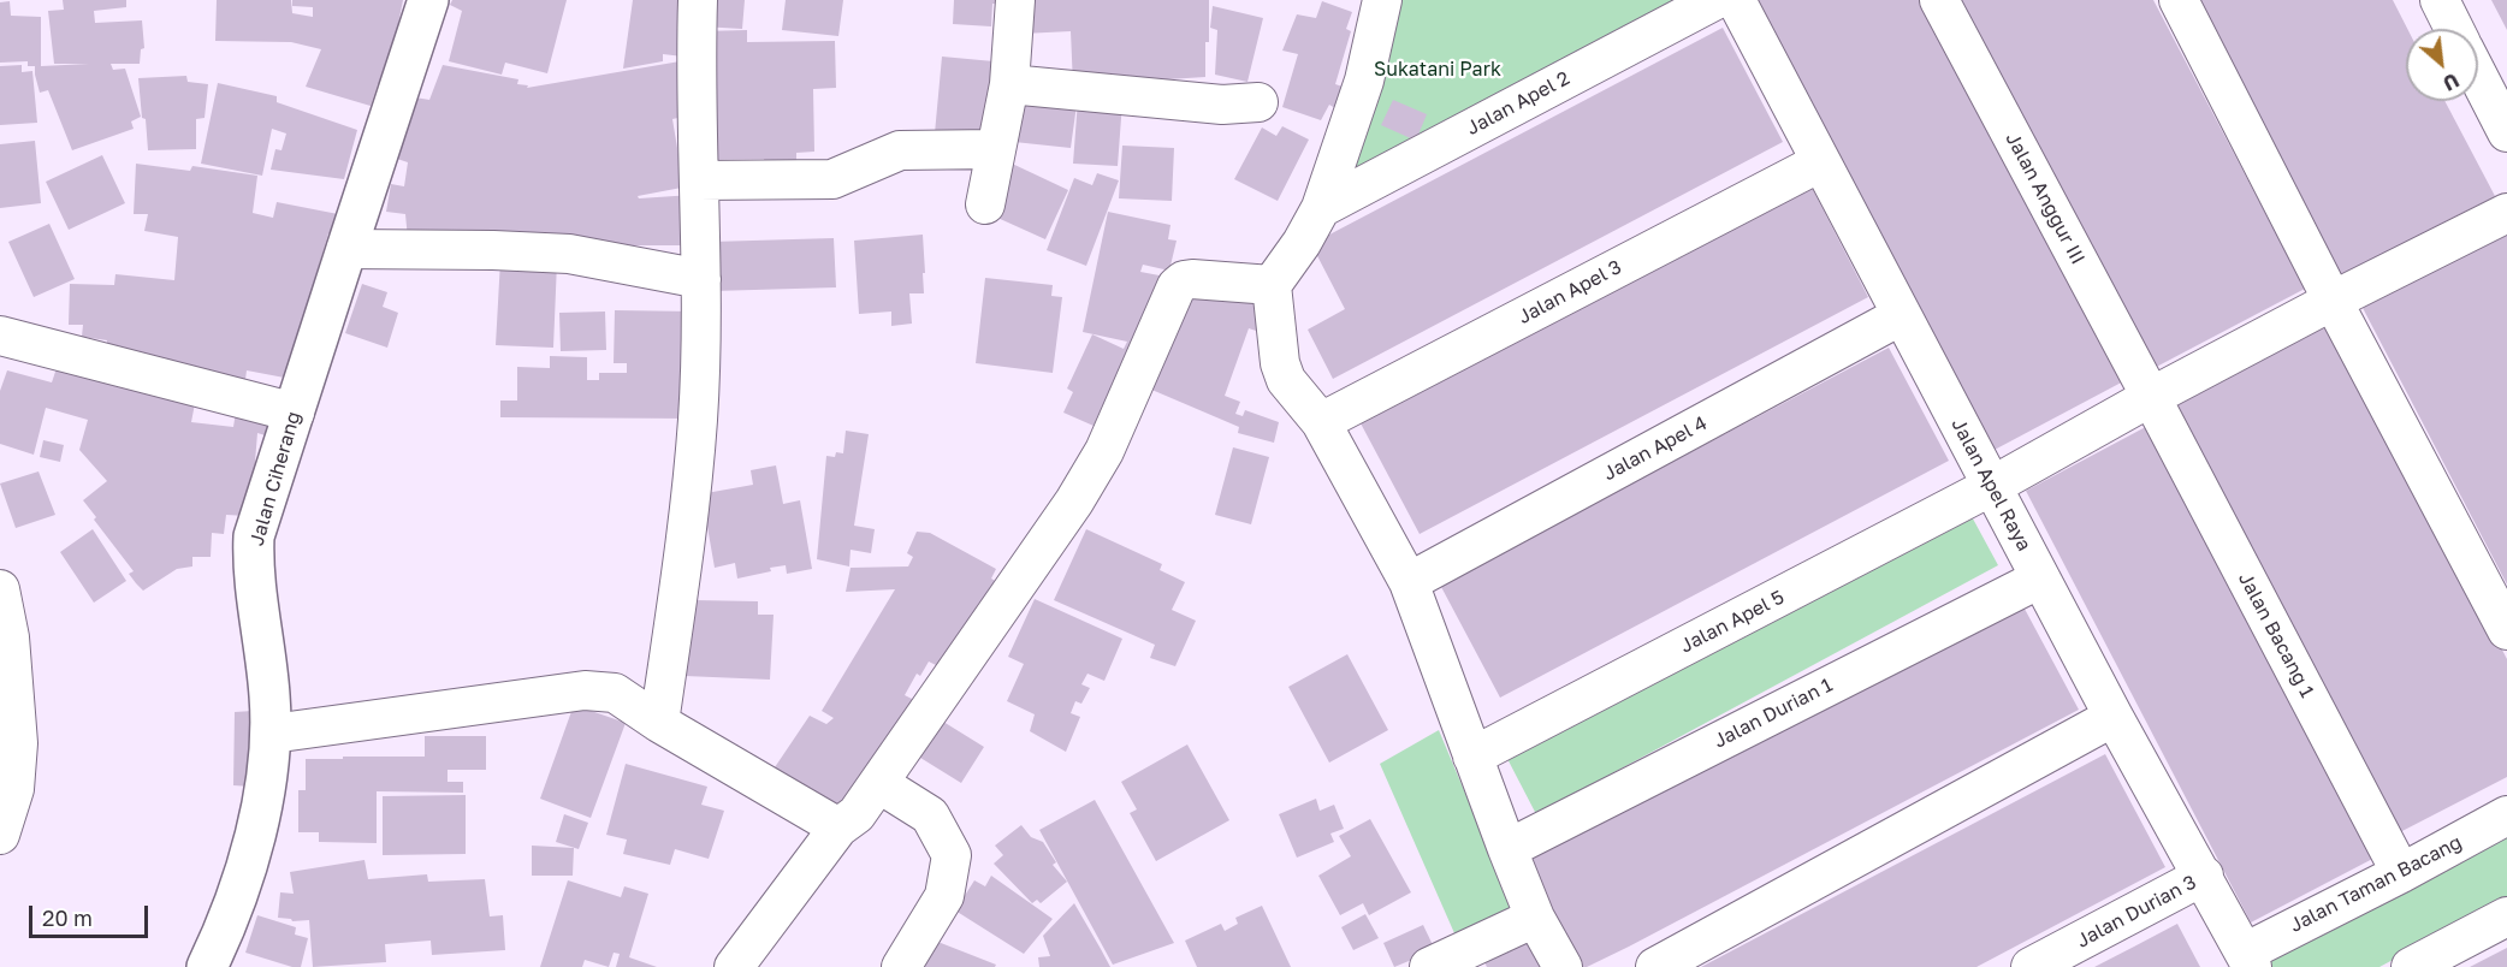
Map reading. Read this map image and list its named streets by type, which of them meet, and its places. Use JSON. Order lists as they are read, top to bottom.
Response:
{
  "streets": {
    "street": [
      "Jalan Apel 2",
      "Jalan Anggur III",
      "Jalan Apel 3",
      "Jalan Apel 4",
      "Jalan Ciherang",
      "Jalan Apel Raya",
      "Jalan Apel 5",
      "Jalan Bacang 1",
      "Jalan Durian 1",
      "Jalan Taman Bacang",
      "Jalan Durian 3"
    ]
  },
  "crossings": [
    ["Jalan Anggur III", "Jalan Apel 5"],
    ["Jalan Anggur III", "Jalan Bacang 1"],
    ["Jalan Apel 3", "Jalan Apel Raya"],
    ["Jalan Apel 4", "Jalan Apel Raya"],
    ["Jalan Apel Raya", "Jalan Apel 5"],
    ["Jalan Apel Raya", "Jalan Durian 1"],
    ["Jalan Apel Raya", "Jalan Taman Bacang"],
    ["Jalan Apel Raya", "Jalan Durian 3"],
    ["Jalan Apel 5", "Jalan Bacang 1"],
    ["Jalan Bacang 1", "Jalan Taman Bacang"]
  ],
  "parks": ["Sukatani Park"],
  "scale_bar": "20 m",
  "north": "bottom right"
}
